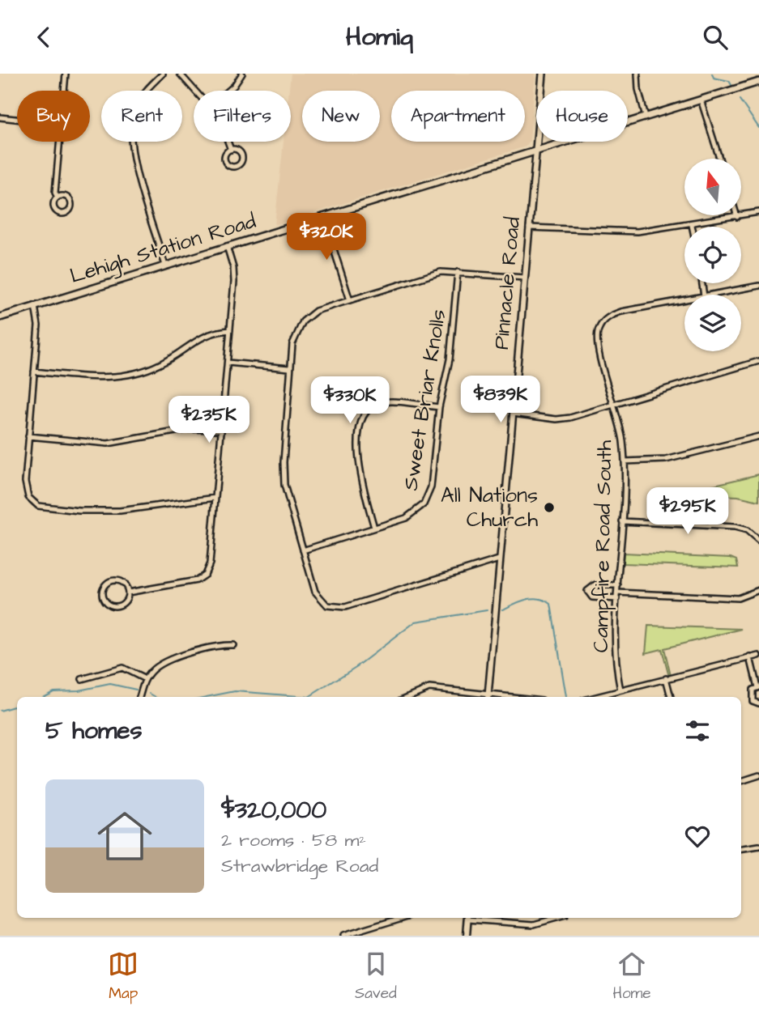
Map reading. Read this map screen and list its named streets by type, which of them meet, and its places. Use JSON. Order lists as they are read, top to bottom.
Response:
{
  "streets": {
    "main road": ["Lehigh Station Road", "Pinnacle Road"],
    "street": ["Sweet Briar Knolls", "Campfire Road South"]
  },
  "crossings": [
    ["Lehigh Station Road", "Pinnacle Road"]
  ],
  "places": ["All Nations Church"],
  "north": "top",
  "page": {
    "header": "Homiq",
    "chip": [
      "Buy",
      "Rent",
      "Filters",
      "New",
      "Apartment",
      "House"
    ],
    "price": [
      "$320K",
      "$839K",
      "$330K",
      "$235K",
      "$295K"
    ],
    "heading": "5 homes",
    "list": [
      {
        "name": "$320,000",
        "note": "2 rooms · 58 m² · Strawbridge Road"
      }
    ],
    "tabs": ["Map", "Saved", "Home"]
  }
}
